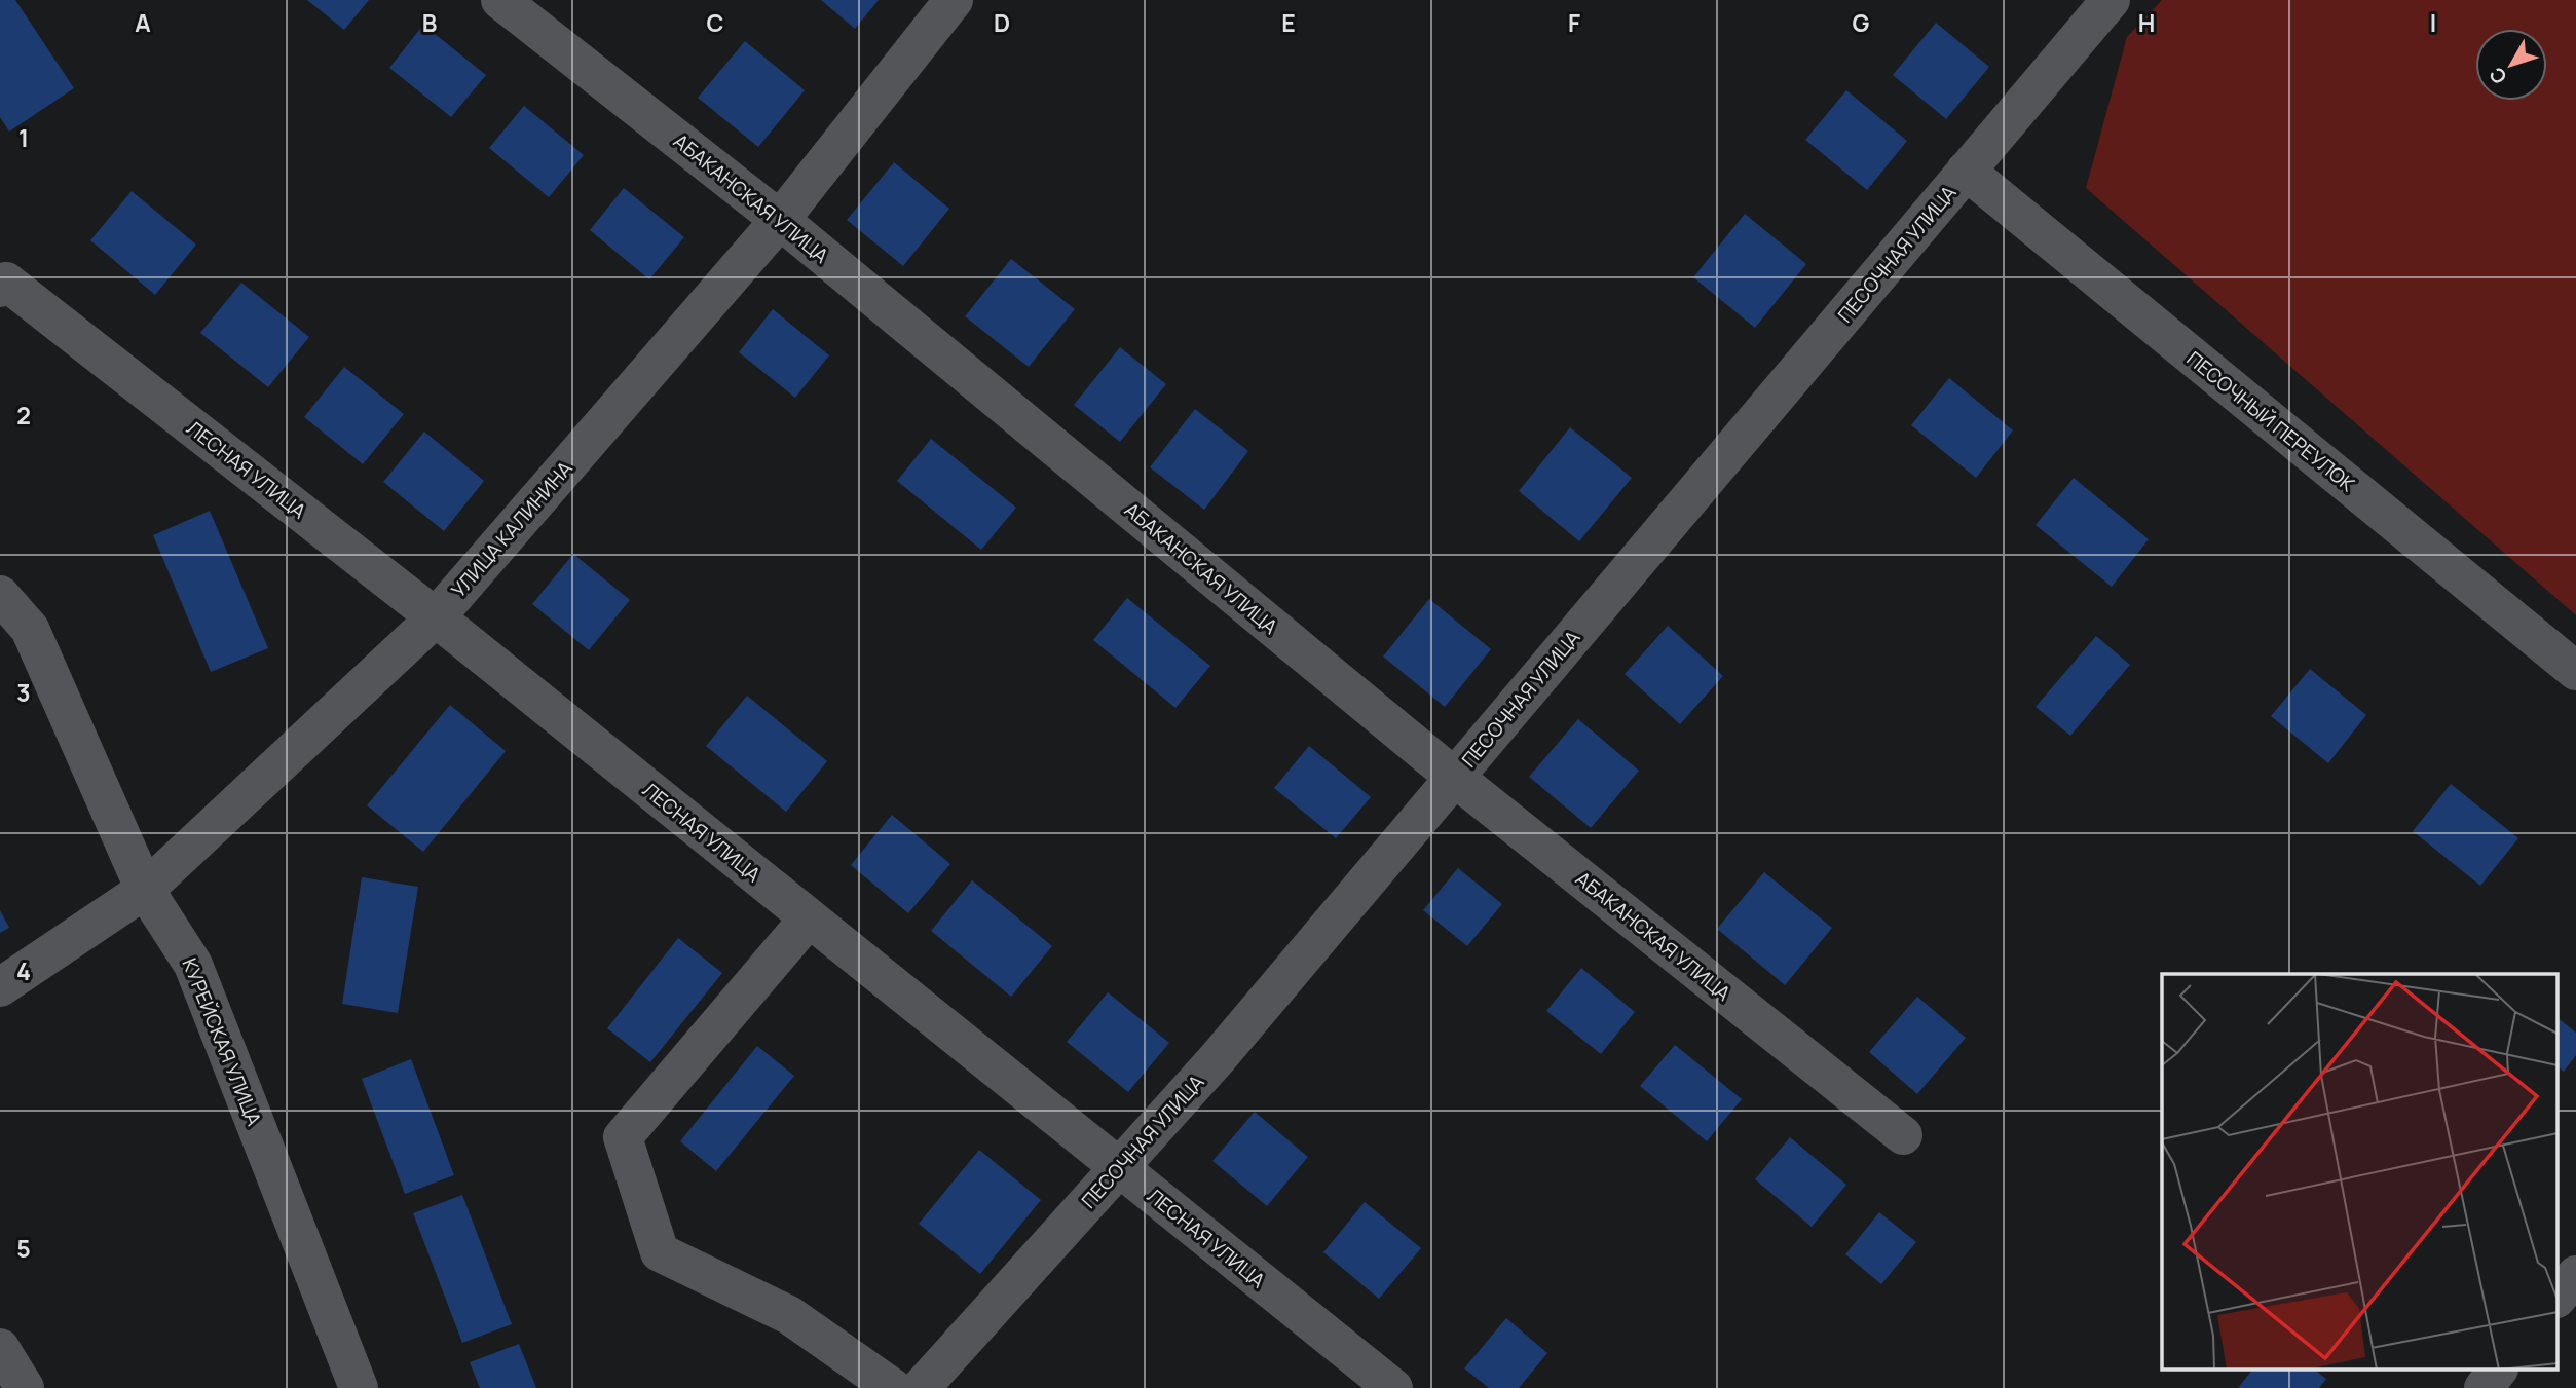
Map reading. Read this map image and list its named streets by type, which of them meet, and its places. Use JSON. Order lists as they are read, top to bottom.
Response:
{
  "streets": {
    "street": [
      "АБАКАНСКАЯ УЛИЦА",
      "ПЕСОЧНАЯ УЛИЦА",
      "ПЕСОЧНЫЙ ПЕРЕУЛОК",
      "ЛЕСНАЯ УЛИЦА",
      "УЛИЦА КАЛИНИНА",
      "КУРЕЙСКАЯ УЛИЦА"
    ]
  },
  "crossings": [
    ["АБАКАНСКАЯ УЛИЦА", "ПЕСОЧНАЯ УЛИЦА"],
    ["АБАКАНСКАЯ УЛИЦА", "УЛИЦА КАЛИНИНА"],
    ["ПЕСОЧНАЯ УЛИЦА", "ПЕСОЧНЫЙ ПЕРЕУЛОК"],
    ["ПЕСОЧНАЯ УЛИЦА", "ЛЕСНАЯ УЛИЦА"],
    ["ЛЕСНАЯ УЛИЦА", "УЛИЦА КАЛИНИНА"],
    ["УЛИЦА КАЛИНИНА", "КУРЕЙСКАЯ УЛИЦА"]
  ],
  "north": "bottom left",
  "grid": {
    "columns": [
      "A",
      "B",
      "C",
      "D",
      "E",
      "F",
      "G",
      "H",
      "I"
    ],
    "rows": [
      "1",
      "2",
      "3",
      "4",
      "5"
    ]
  }
}
